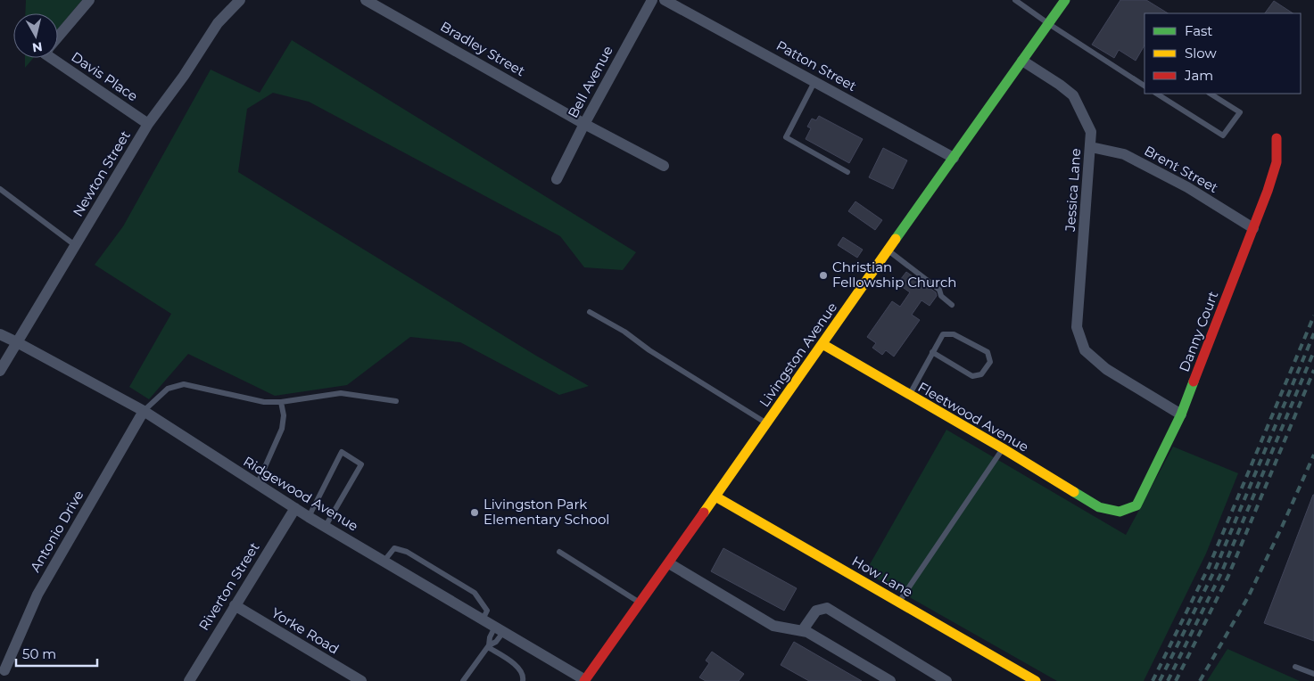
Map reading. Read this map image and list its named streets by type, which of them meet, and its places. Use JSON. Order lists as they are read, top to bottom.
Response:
{
  "streets": {
    "main road": [
      "Danny Court",
      "Livingston Avenue",
      "Fleetwood Avenue",
      "How Lane"
    ],
    "street": [
      "Bradley Street",
      "Patton Street",
      "Davis Place",
      "Bell Avenue",
      "Brent Street",
      "Newton Street",
      "Jessica Lane",
      "Ridgewood Avenue",
      "Antonio Drive",
      "Riverton Street",
      "Yorke Road"
    ]
  },
  "crossings": [
    ["Bradley Street", "Bell Avenue"],
    ["Patton Street", "Livingston Avenue"],
    ["Davis Place", "Newton Street"],
    ["Brent Street", "Jessica Lane"],
    ["Brent Street", "Danny Court"],
    ["Newton Street", "Ridgewood Avenue"],
    ["Jessica Lane", "Danny Court"],
    ["Jessica Lane", "Livingston Avenue"],
    ["Danny Court", "Fleetwood Avenue"],
    ["Livingston Avenue", "Fleetwood Avenue"],
    ["Livingston Avenue", "Ridgewood Avenue"],
    ["Livingston Avenue", "How Lane"],
    ["Ridgewood Avenue", "Antonio Drive"],
    ["Ridgewood Avenue", "Riverton Street"],
    ["Riverton Street", "Yorke Road"]
  ],
  "places": ["Christian Fellowship Church", "Livingston Park Elementary School"],
  "legend": ["Fast", "Slow", "Jam"],
  "scale_bar": "50 m",
  "north": "bottom"
}
